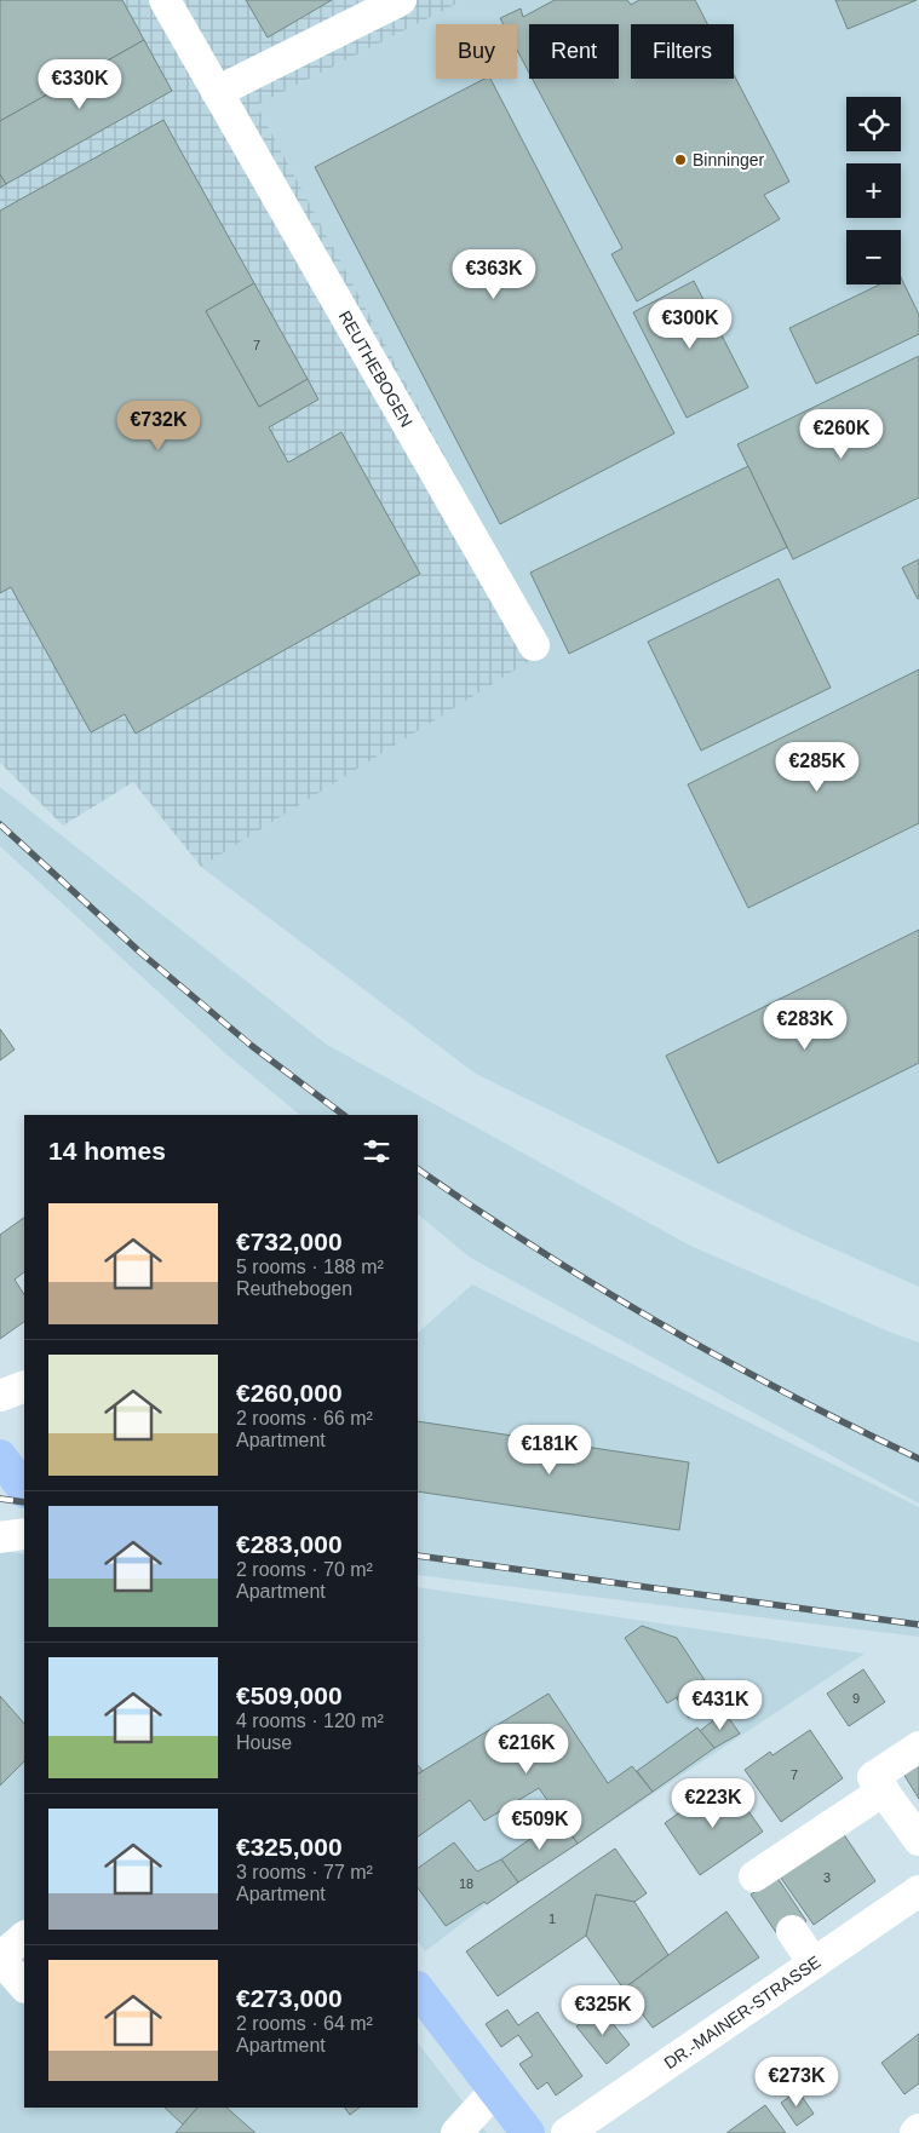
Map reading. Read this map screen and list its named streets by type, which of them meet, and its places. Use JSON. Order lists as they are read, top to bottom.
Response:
{
  "streets": {
    "street": ["REUTHEBOGEN", "DR.-MAINER-STRASSE"]
  },
  "places": ["Binninger"],
  "house_numbers": [
    "7",
    "9",
    "7",
    "3",
    "18",
    "1"
  ],
  "page": {
    "chip": ["Buy", "Rent", "Filters"],
    "price": [
      "€330K",
      "€363K",
      "€300K",
      "€732K",
      "€260K",
      "€285K",
      "€283K",
      "€181K",
      "€431K",
      "€216K",
      "€223K",
      "€509K",
      "€325K",
      "€273K"
    ],
    "map_buttons": ["+", "−"],
    "heading": "14 homes",
    "list": [
      {
        "name": "€732,000",
        "note": "5 rooms · 188 m² · Reuthebogen"
      },
      {
        "name": "€260,000",
        "note": "2 rooms · 66 m² · Apartment"
      },
      {
        "name": "€283,000",
        "note": "2 rooms · 70 m² · Apartment"
      },
      {
        "name": "€509,000",
        "note": "4 rooms · 120 m² · House"
      },
      {
        "name": "€325,000",
        "note": "3 rooms · 77 m² · Apartment"
      },
      {
        "name": "€273,000",
        "note": "2 rooms · 64 m² · Apartment"
      }
    ]
  }
}
